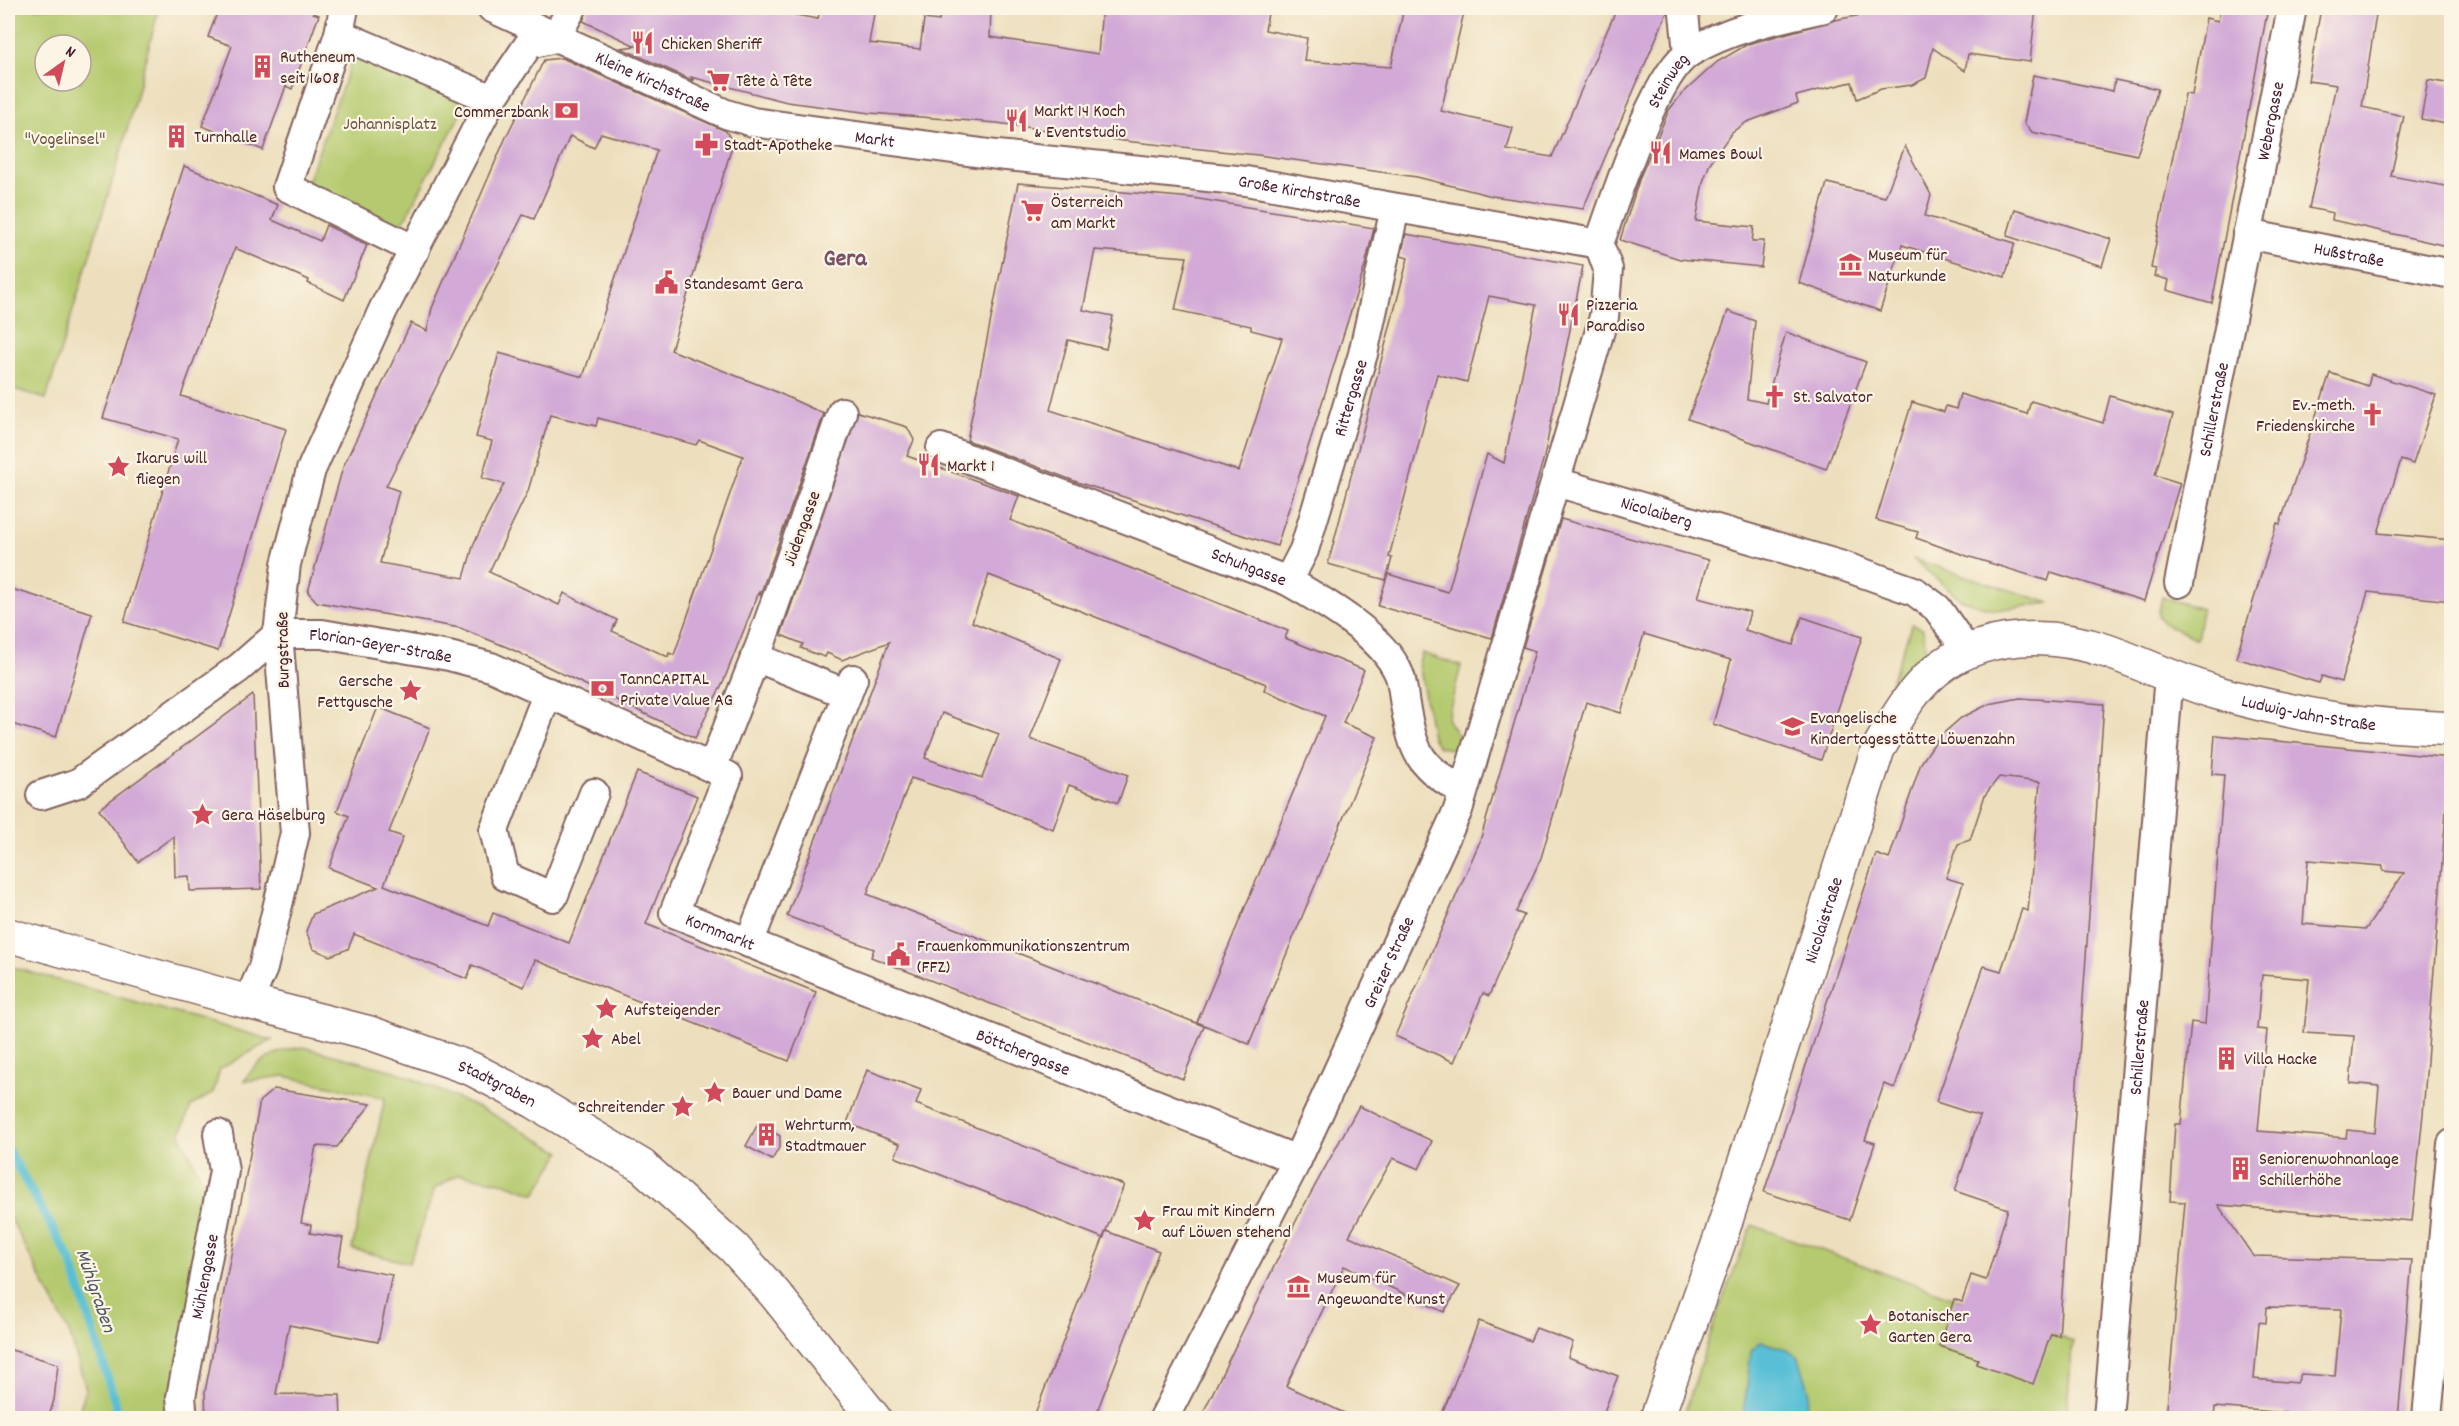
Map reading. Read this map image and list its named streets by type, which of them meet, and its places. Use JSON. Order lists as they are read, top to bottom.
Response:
{
  "streets": {
    "main road": ["Ludwig-Jahn-Straße", "Nicolaistraße", "Stadtgraben"],
    "street": [
      "Kleine Kirchstraße",
      "Steinweg",
      "Webergasse",
      "Markt",
      "Große Kirchstraße",
      "Hußstraße",
      "Rittergasse",
      "Schillerstraße",
      "Nicolaiberg",
      "Jüdengasse",
      "Schuhgasse",
      "Florian-Geyer-Straße",
      "Burgstraße",
      "Kornmarkt",
      "Greizer Straße",
      "Böttchergasse",
      "Mühlengasse"
    ]
  },
  "crossings": [
    ["Kleine Kirchstraße", "Markt"],
    ["Steinweg", "Große Kirchstraße"],
    ["Webergasse", "Hußstraße"],
    ["Webergasse", "Schillerstraße"],
    ["Markt", "Große Kirchstraße"],
    ["Große Kirchstraße", "Rittergasse"],
    ["Hußstraße", "Schillerstraße"],
    ["Rittergasse", "Schuhgasse"],
    ["Schillerstraße", "Ludwig-Jahn-Straße"],
    ["Schillerstraße", "Nicolaistraße"],
    ["Nicolaiberg", "Nicolaistraße"],
    ["Nicolaiberg", "Greizer Straße"],
    ["Jüdengasse", "Kornmarkt"],
    ["Schuhgasse", "Greizer Straße"],
    ["Florian-Geyer-Straße", "Burgstraße"],
    ["Florian-Geyer-Straße", "Kornmarkt"],
    ["Burgstraße", "Stadtgraben"],
    ["Ludwig-Jahn-Straße", "Nicolaistraße"],
    ["Kornmarkt", "Böttchergasse"],
    ["Greizer Straße", "Böttchergasse"]
  ],
  "districts": ["Gera"],
  "water": ["Mühlgraben"],
  "parks": ["Johannisplatz", "\"Vogelinsel\""],
  "places": {
    "restaurant": [
      "Chicken Sheriff",
      "Markt 14 Koch & Eventstudio",
      "Mames Bowl",
      "Pizzeria Paradiso",
      "Markt 1"
    ],
    "building": [
      "Rutheneum seit 1608",
      "Turnhalle",
      "Villa Hacke",
      "Wehrturm, Stadtmauer",
      "Seniorenwohnanlage Schillerhöhe"
    ],
    "supermarket": ["Tête à Tête", "Österreich am Markt"],
    "bank": ["Commerzbank", "TannCAPITAL Private Value AG"],
    "pharmacy": ["Stadt-Apotheke"],
    "museum": ["Museum für Naturkunde", "Museum für Angewandte Kunst"],
    "public building": ["Standesamt Gera", "Frauenkommunikationszentrum (FFZ)"],
    "church": ["St. Salvator", "Ev.-meth. Friedenskirche"],
    "place": [
      "Ikarus will fliegen",
      "Gersche Fettgusche",
      "Gera Häselburg",
      "Aufsteigender",
      "Abel",
      "Bauer und Dame",
      "Schreitender",
      "Frau mit Kindern auf Löwen stehend",
      "Botanischer Garten Gera"
    ],
    "school or university": ["Evangelische Kindertagesstätte Löwenzahn"]
  },
  "north": "top right"
}
